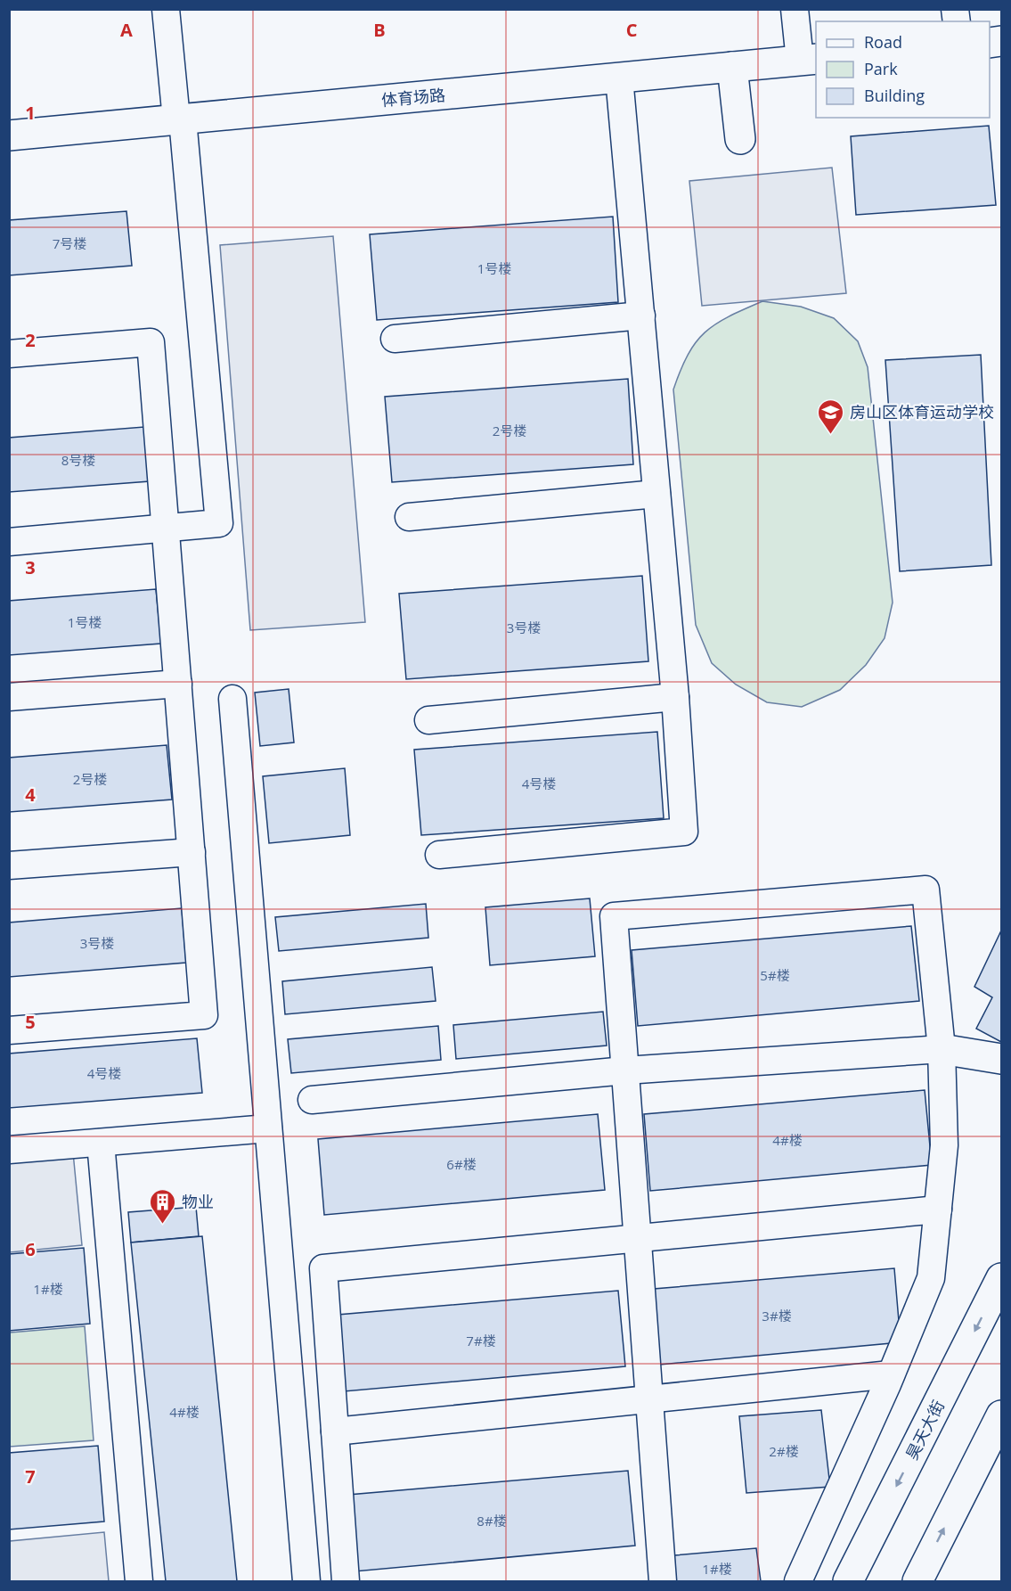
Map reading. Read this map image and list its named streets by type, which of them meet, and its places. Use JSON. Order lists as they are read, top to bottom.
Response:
{
  "streets": {
    "street": ["体育场路", "昊天大街"]
  },
  "places": {
    "school or university": ["房山区体育运动学校"],
    "building": ["物业"]
  },
  "house_numbers": [
    "7号楼",
    "1号楼",
    "2号楼",
    "8号楼",
    "1号楼",
    "3号楼",
    "2号楼",
    "4号楼",
    "3号楼",
    "5#楼",
    "4号楼",
    "4#楼",
    "6#楼",
    "1#楼",
    "3#楼",
    "7#楼",
    "4#楼",
    "2#楼",
    "8#楼",
    "1#楼"
  ],
  "legend": ["Road", "Park", "Building"],
  "grid": {
    "columns": ["A", "B", "C"],
    "rows": [
      "1",
      "2",
      "3",
      "4",
      "5",
      "6",
      "7"
    ]
  }
}
